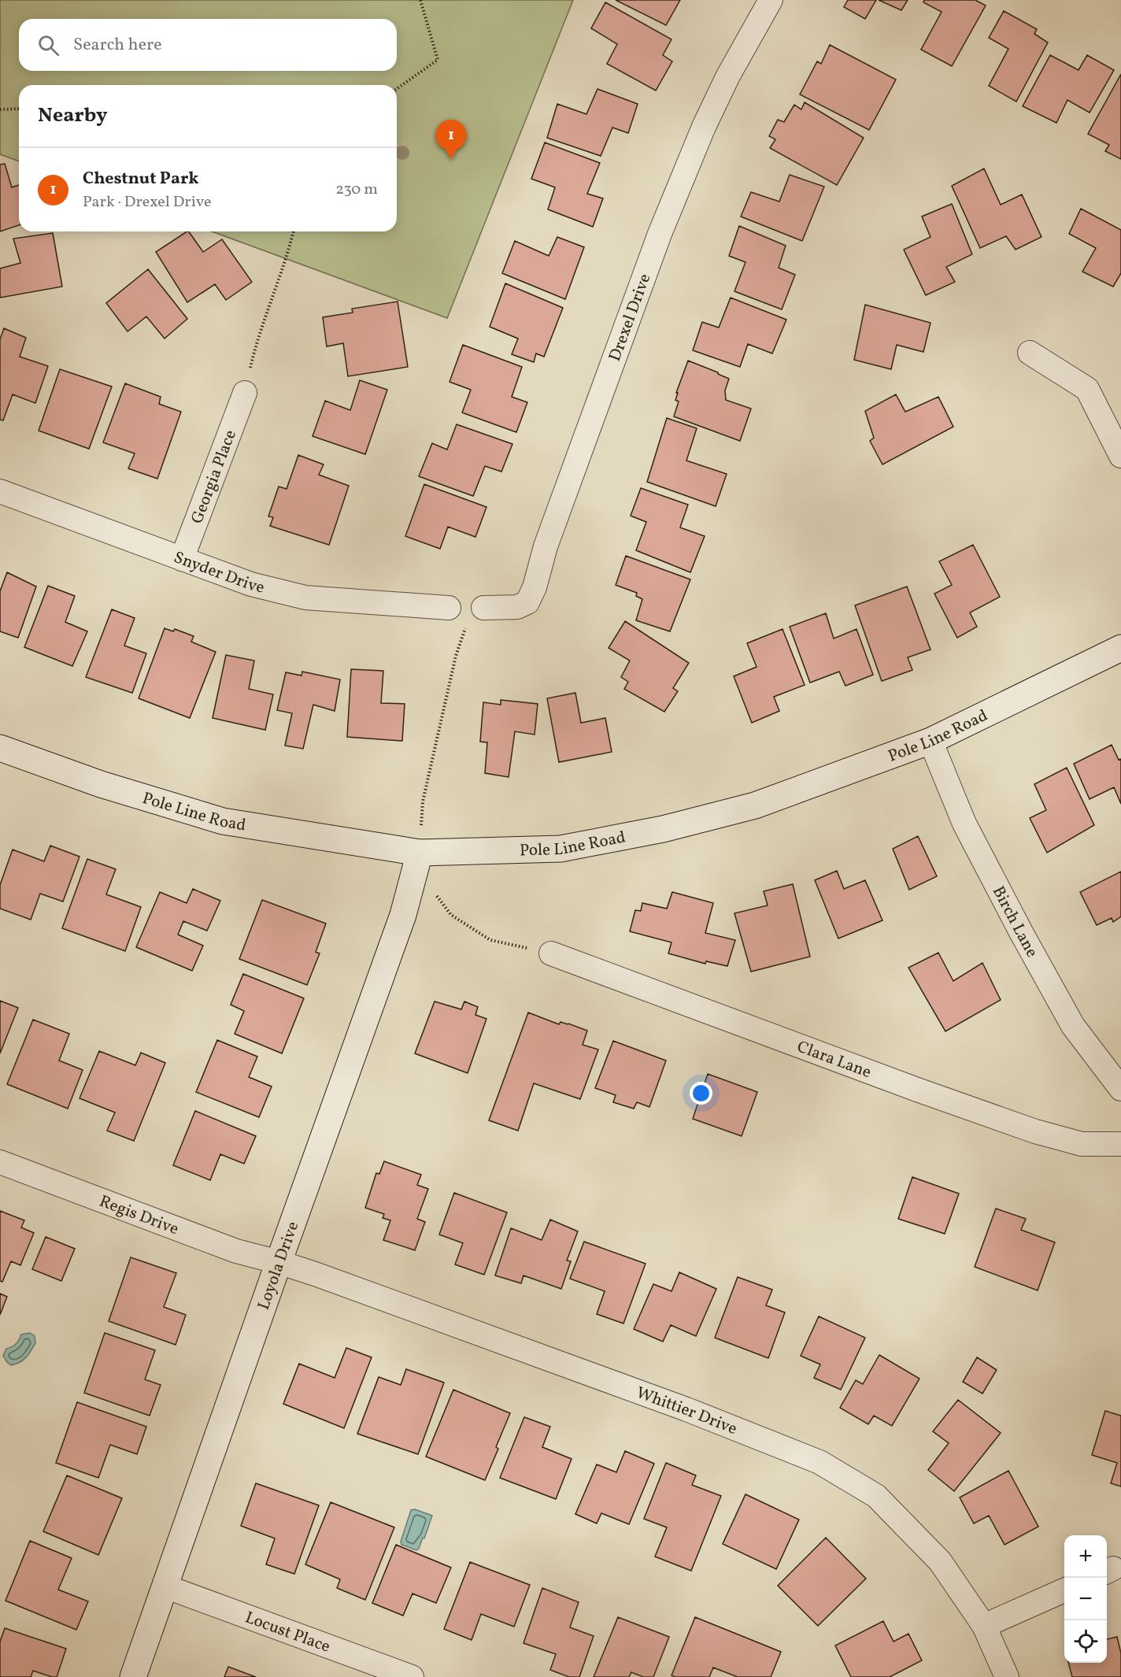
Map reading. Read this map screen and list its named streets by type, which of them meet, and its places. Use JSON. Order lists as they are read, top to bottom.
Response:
{
  "streets": {
    "main road": ["Pole Line Road", "Loyola Drive"],
    "street": [
      "Drexel Drive",
      "Georgia Place",
      "Snyder Drive",
      "Birch Lane",
      "Clara Lane",
      "Regis Drive",
      "Whittier Drive",
      "Locust Place"
    ]
  },
  "crossings": [
    ["Georgia Place", "Snyder Drive"],
    ["Pole Line Road", "Birch Lane"],
    ["Pole Line Road", "Loyola Drive"],
    ["Regis Drive", "Loyola Drive"],
    ["Regis Drive", "Whittier Drive"],
    ["Loyola Drive", "Whittier Drive"],
    ["Loyola Drive", "Locust Place"]
  ],
  "page": {
    "search": "Search here",
    "heading": "Nearby",
    "pins": "1",
    "list": [
      {
        "mark": "1",
        "name": "Chestnut Park",
        "note": "Park · Drexel Drive",
        "value": "230 m"
      }
    ],
    "map_buttons": ["+", "−"]
  }
}
